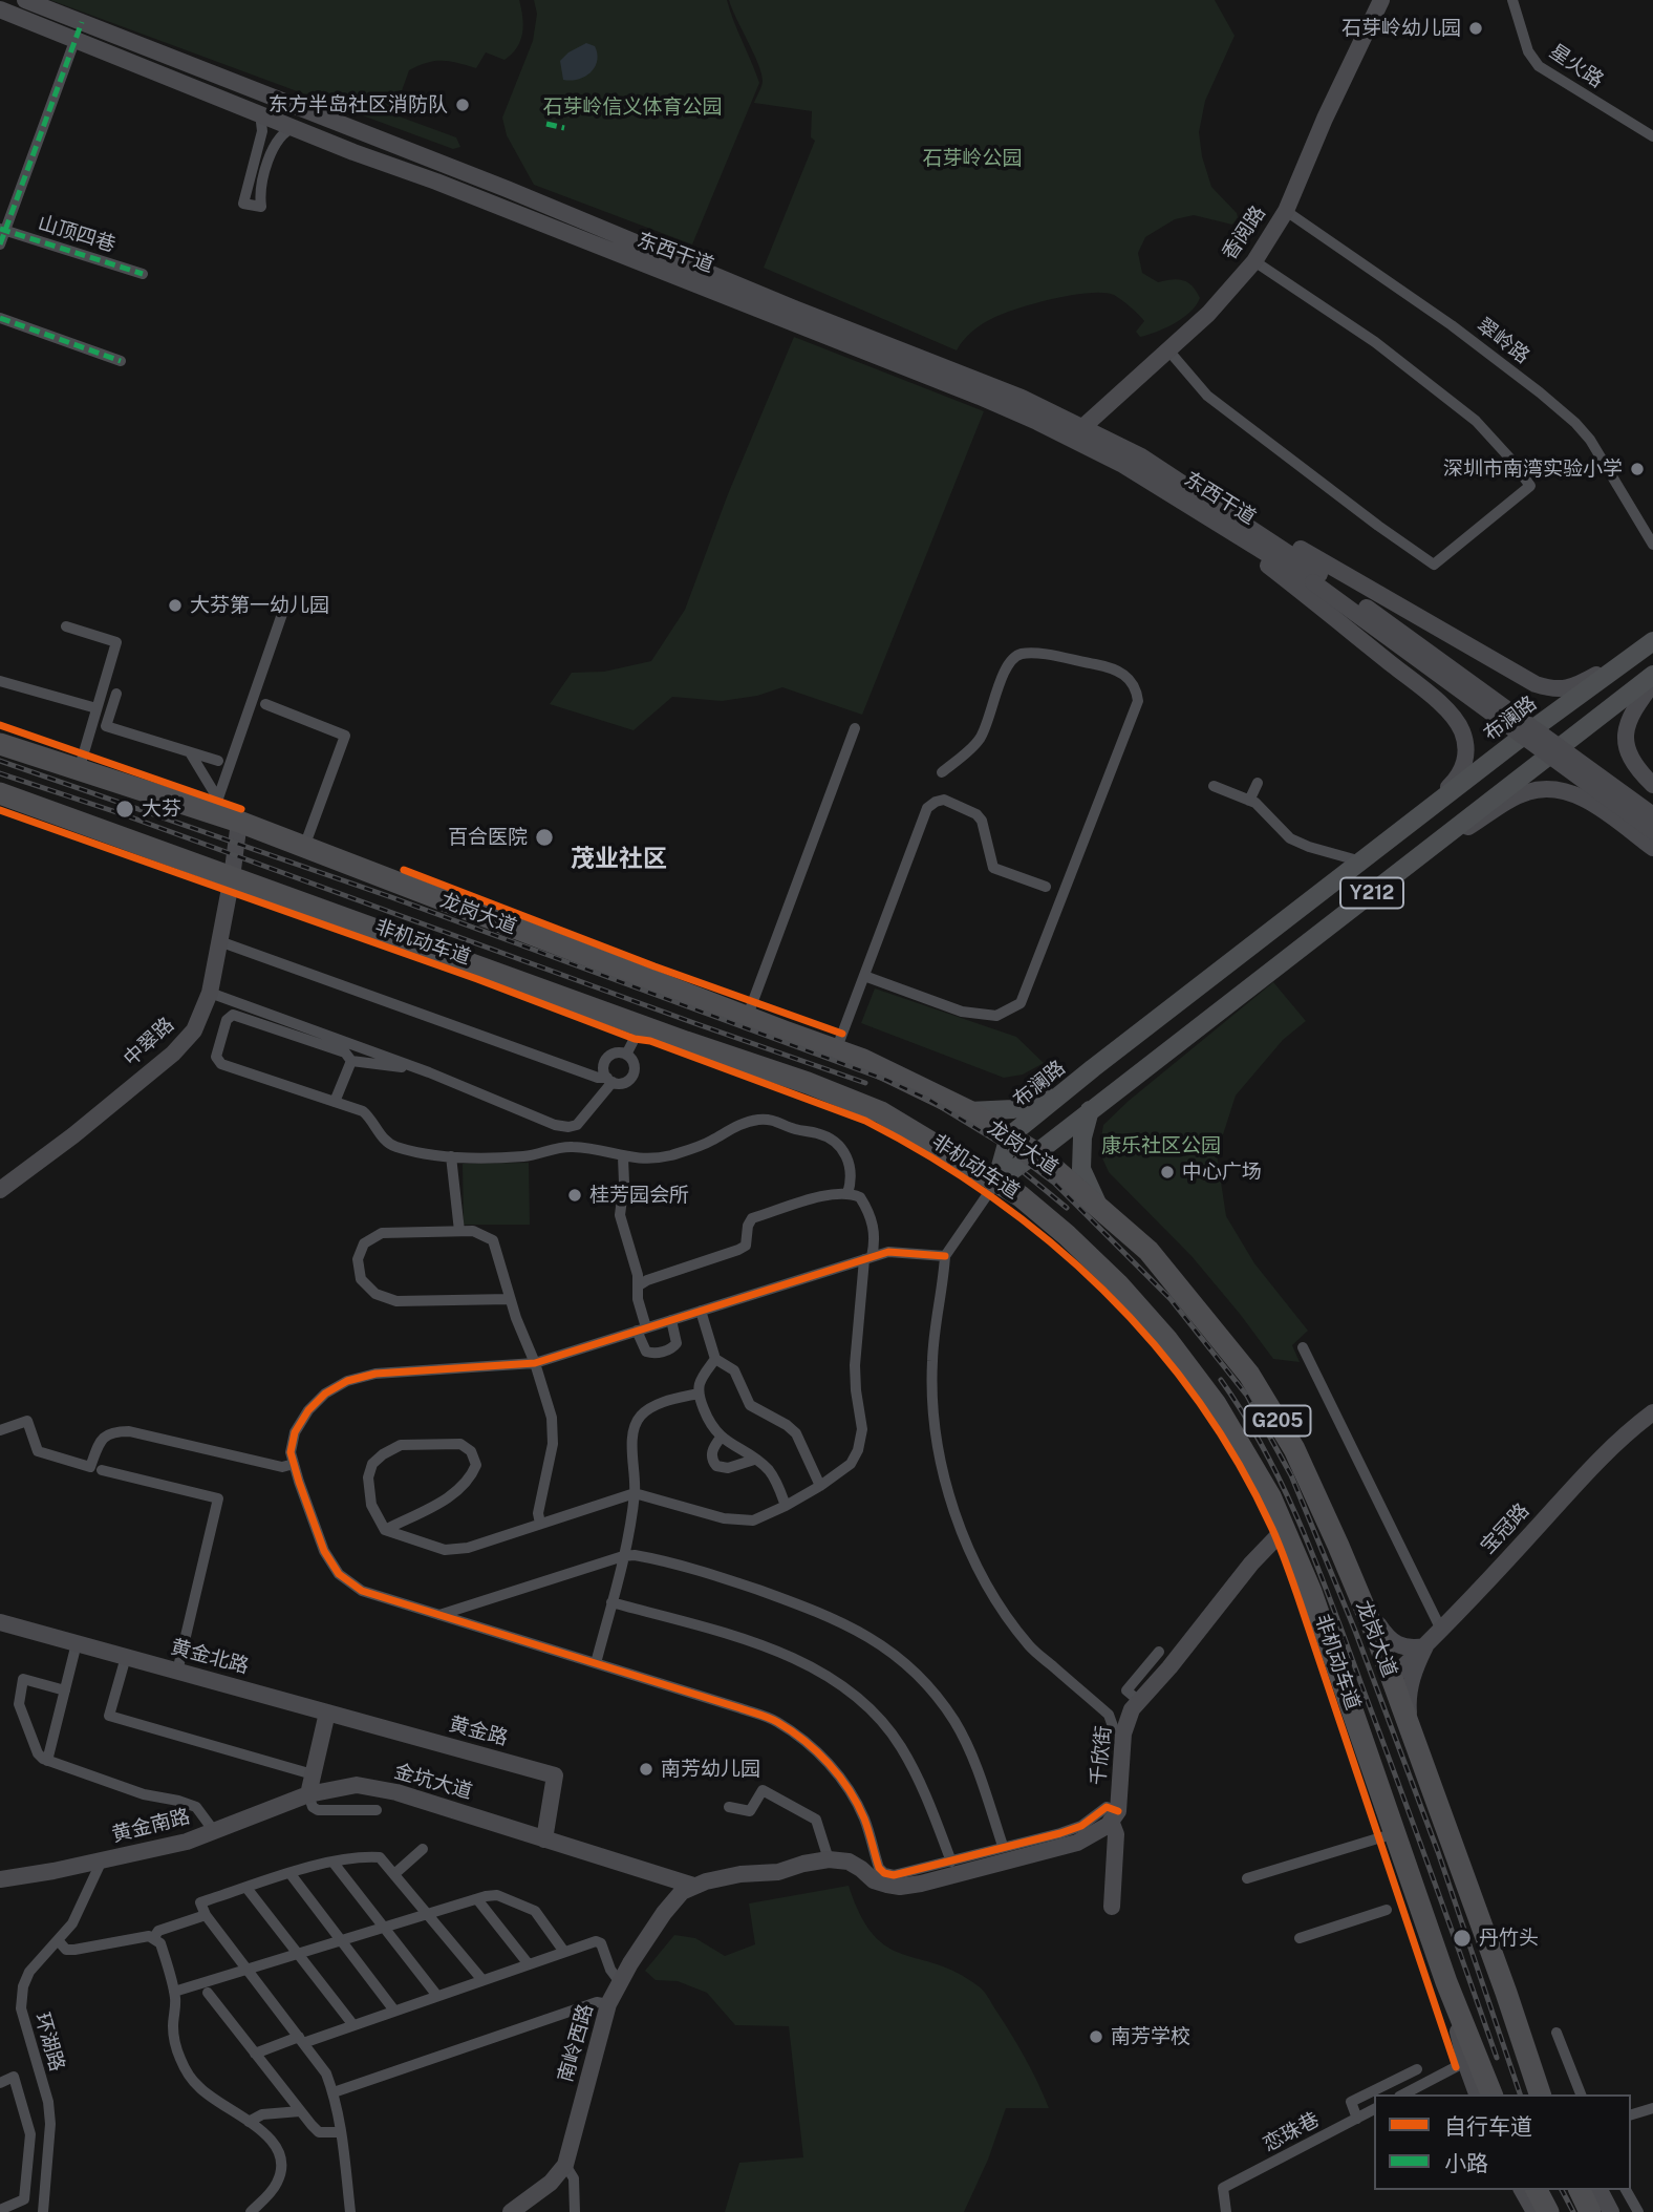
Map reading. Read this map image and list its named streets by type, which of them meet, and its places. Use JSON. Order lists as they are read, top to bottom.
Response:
{
  "streets": {
    "highway": ["龙岗大道", "G205"],
    "main road": [
      "香阅路",
      "东西干道",
      "布澜路",
      "Y212",
      "中翠路",
      "宝冠路",
      "黄金北路",
      "黄金路",
      "千欣街",
      "金坑大道",
      "黄金南路",
      "南岭西路"
    ],
    "street": [
      "星火路",
      "山顶四巷",
      "翠岭路",
      "环湖路",
      "恋珠巷"
    ],
    "cycle path": ["非机动车道"]
  },
  "crossings": [
    ["香阅路", "东西干道"],
    ["香阅路", "翠岭路"],
    ["布澜路", "Y212"],
    ["布澜路", "龙岗大道"],
    ["Y212", "龙岗大道"],
    ["龙岗大道", "中翠路"],
    ["龙岗大道", "宝冠路"],
    ["龙岗大道", "千欣街"],
    ["黄金北路", "黄金路"],
    ["黄金路", "金坑大道"],
    ["金坑大道", "黄金南路"],
    ["黄金南路", "环湖路"]
  ],
  "districts": ["茂业社区"],
  "parks": ["石芽岭信义体育公园", "石芽岭公园", "康乐社区公园"],
  "places": [
    "石芽岭幼儿园",
    "东方半岛社区消防队",
    "深圳市南湾实验小学",
    "大芬第一幼儿园",
    "大芬",
    "百合医院",
    "中心广场",
    "桂芳园会所",
    "南芳幼儿园",
    "丹竹头",
    "南芳学校"
  ],
  "legend": ["自行车道", "小路"]
}
